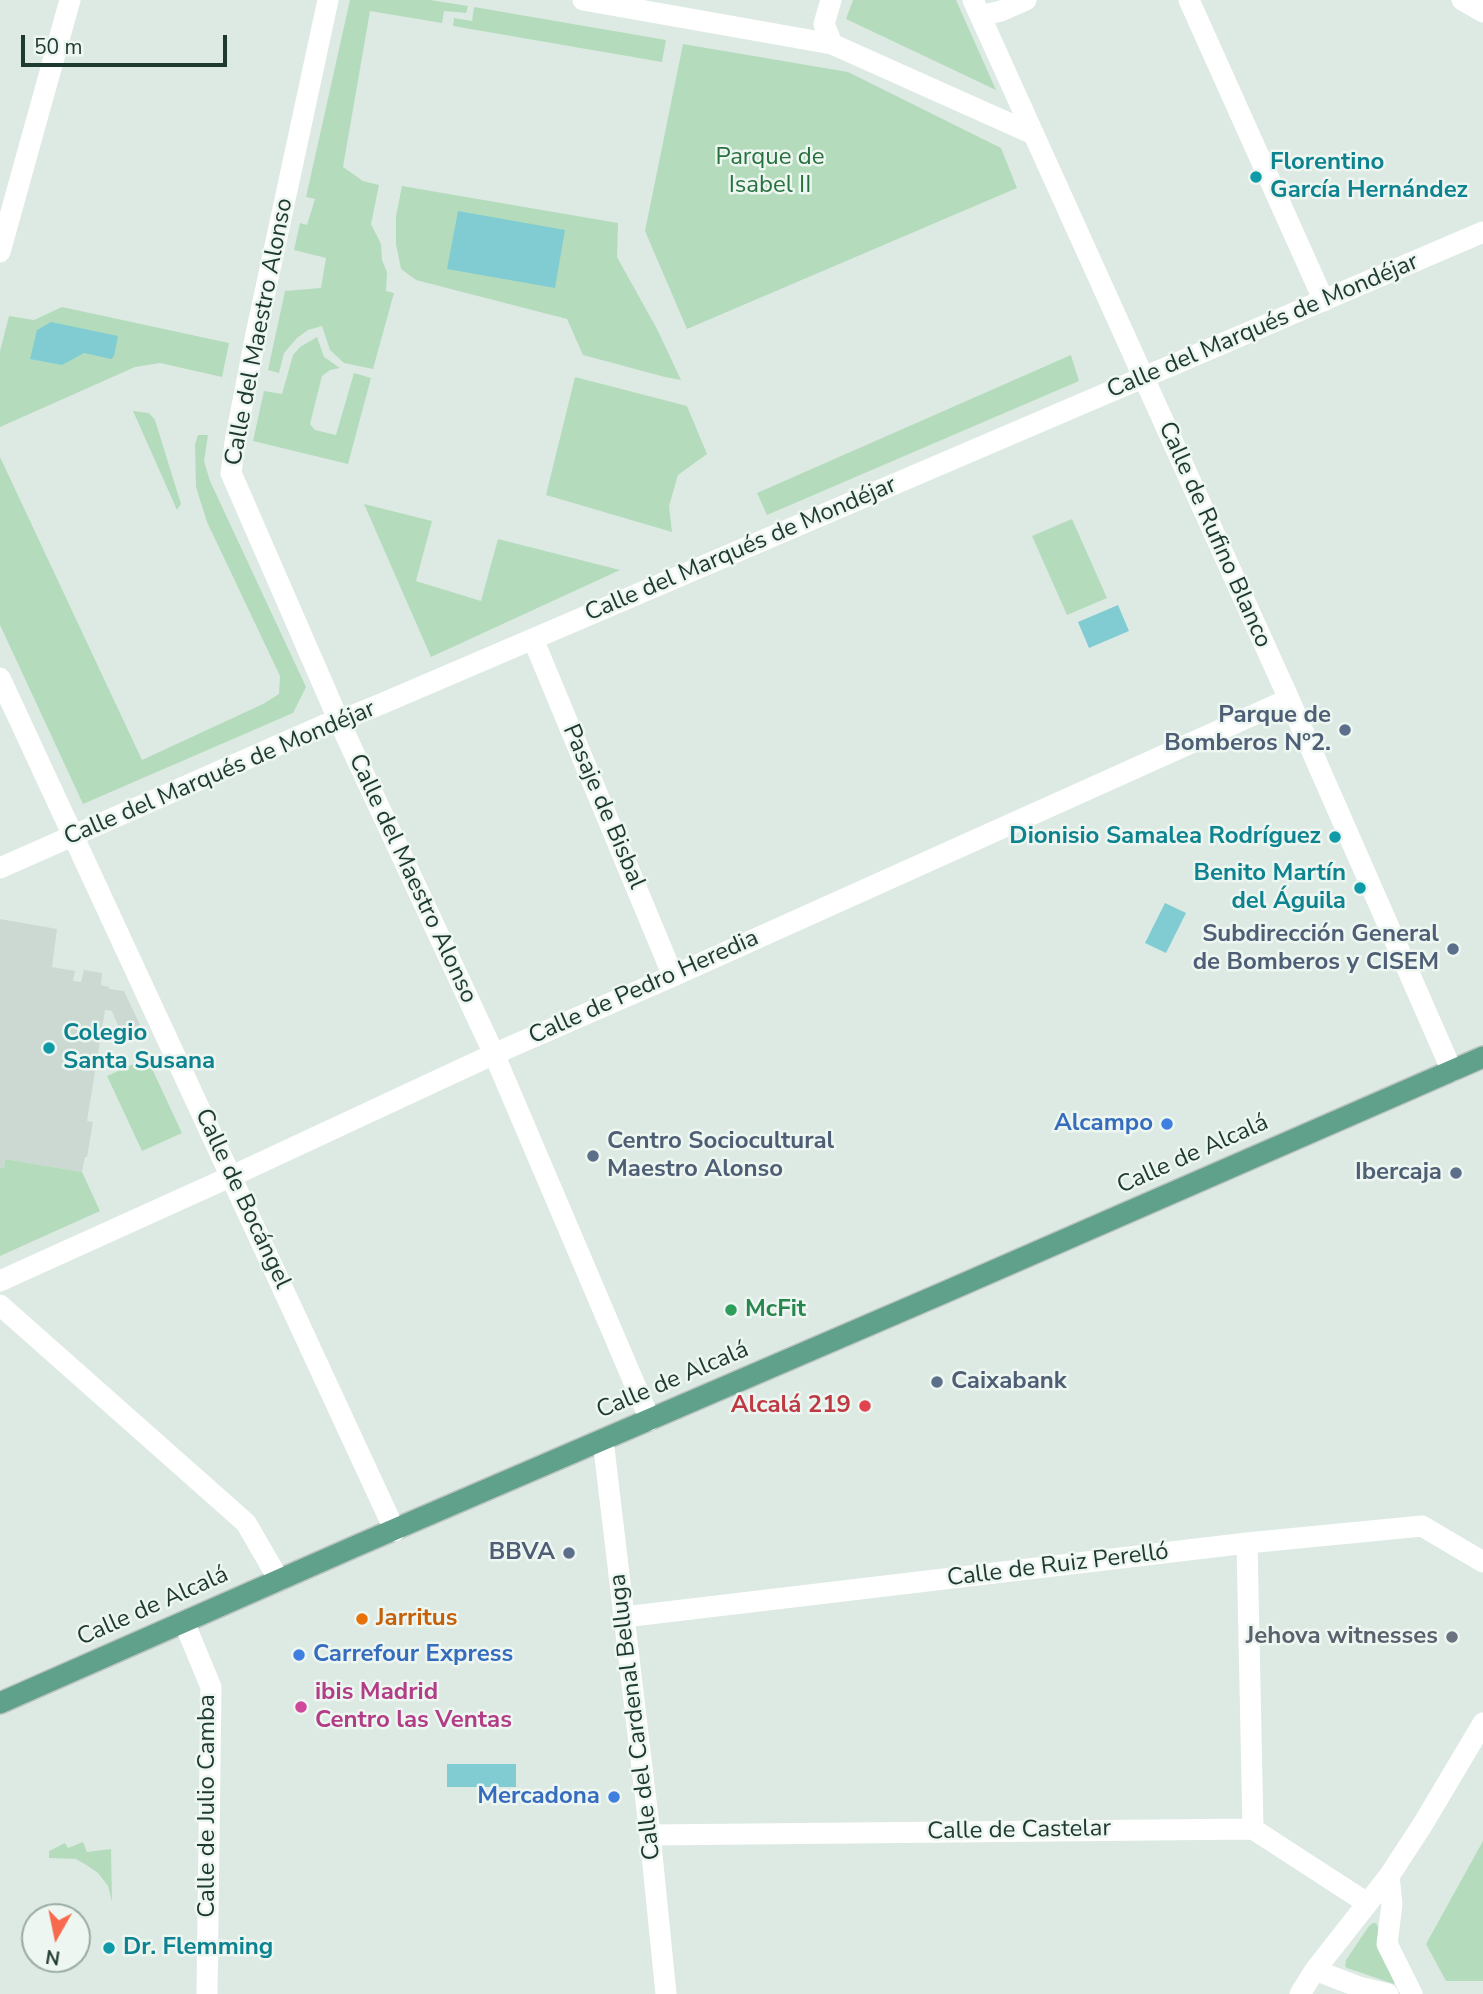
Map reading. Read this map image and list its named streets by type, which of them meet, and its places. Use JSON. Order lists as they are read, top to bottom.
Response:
{
  "streets": {
    "main road": ["Calle de Alcalá"],
    "street": [
      "Calle del Marqués de Mondéjar",
      "Calle del Maestro Alonso",
      "Calle de Rufino Blanco",
      "Pasaje de Bisbal",
      "Calle de Pedro Heredia",
      "Calle de Bocángel",
      "Calle de Ruiz Perelló",
      "Calle del Cardenal Belluga",
      "Calle de Julio Camba",
      "Calle de Castelar"
    ]
  },
  "crossings": [
    ["Calle del Marqués de Mondéjar", "Calle del Maestro Alonso"],
    ["Calle del Marqués de Mondéjar", "Calle de Rufino Blanco"],
    ["Calle del Marqués de Mondéjar", "Pasaje de Bisbal"],
    ["Calle del Marqués de Mondéjar", "Calle de Bocángel"],
    ["Calle del Maestro Alonso", "Calle de Pedro Heredia"],
    ["Calle del Maestro Alonso", "Calle de Alcalá"],
    ["Calle de Rufino Blanco", "Calle de Pedro Heredia"],
    ["Calle de Rufino Blanco", "Calle de Alcalá"],
    ["Pasaje de Bisbal", "Calle de Pedro Heredia"],
    ["Calle de Pedro Heredia", "Calle de Bocángel"],
    ["Calle de Alcalá", "Calle de Bocángel"],
    ["Calle de Alcalá", "Calle del Cardenal Belluga"],
    ["Calle de Alcalá", "Calle de Julio Camba"],
    ["Calle de Ruiz Perelló", "Calle del Cardenal Belluga"],
    ["Calle del Cardenal Belluga", "Calle de Castelar"]
  ],
  "parks": ["Parque de Isabel II"],
  "places": [
    "Florentino García Hernández",
    "Parque de Bomberos Nº2.",
    "Dionisio Samalea Rodríguez",
    "Benito Martín del Águila",
    "Subdirección General de Bomberos y CISEM",
    "Colegio Santa Susana",
    "Alcampo",
    "Centro Sociocultural Maestro Alonso",
    "Ibercaja",
    "McFit",
    "Caixabank",
    "Alcalá 219",
    "BBVA",
    "Jarritus",
    "Jehova witnesses",
    "Carrefour Express",
    "ibis Madrid Centro las Ventas",
    "Mercadona",
    "Dr. Flemming"
  ],
  "scale_bar": "50 m",
  "north": "bottom"
}
